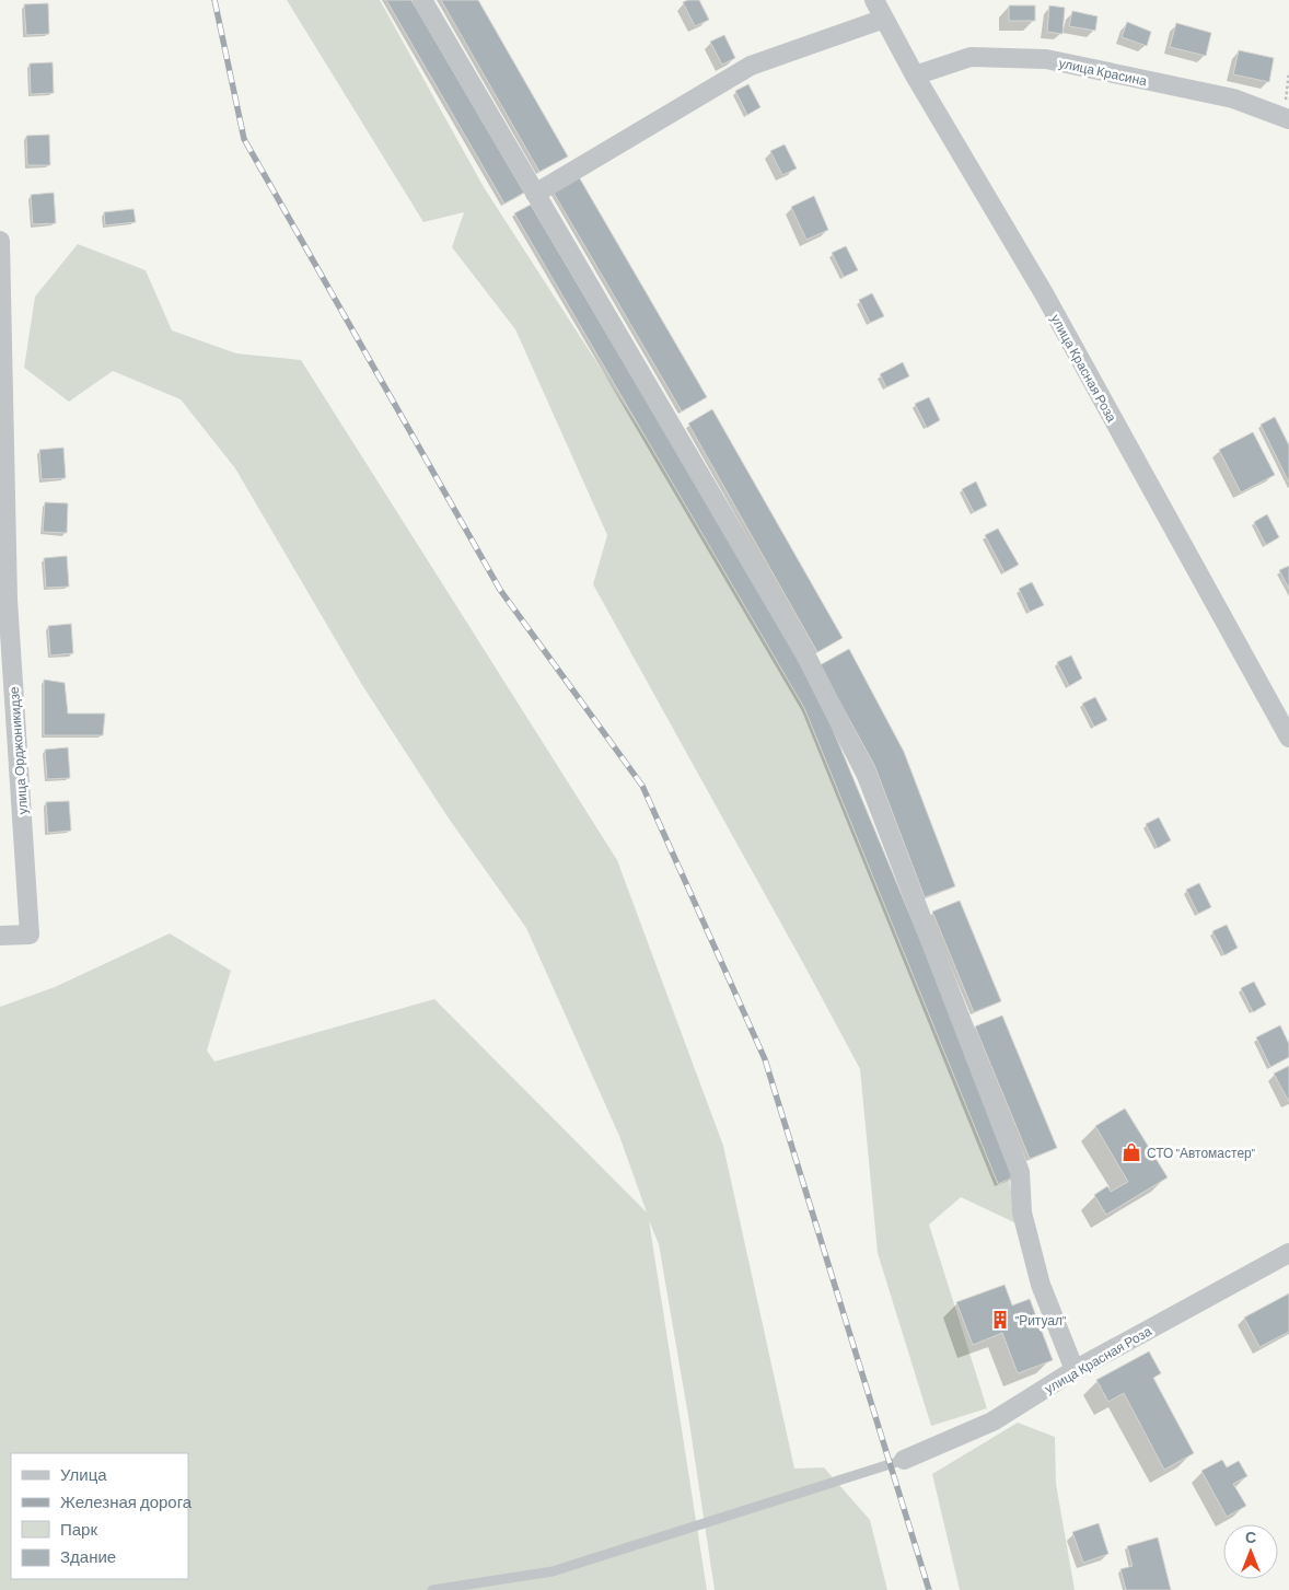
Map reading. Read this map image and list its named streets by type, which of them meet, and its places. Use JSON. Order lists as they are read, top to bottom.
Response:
{
  "streets": {
    "street": ["улица Красина", "улица Красная Роза", "улица Орджоникидзе"]
  },
  "crossings": [
    ["улица Красина", "улица Красная Роза"]
  ],
  "places": {
    "shop": ["СТО \"Автомастер\""],
    "building": ["\"Ритуал\""]
  },
  "legend": [
    "Улица",
    "Железная дорога",
    "Парк",
    "Здание"
  ],
  "north": "top"
}
